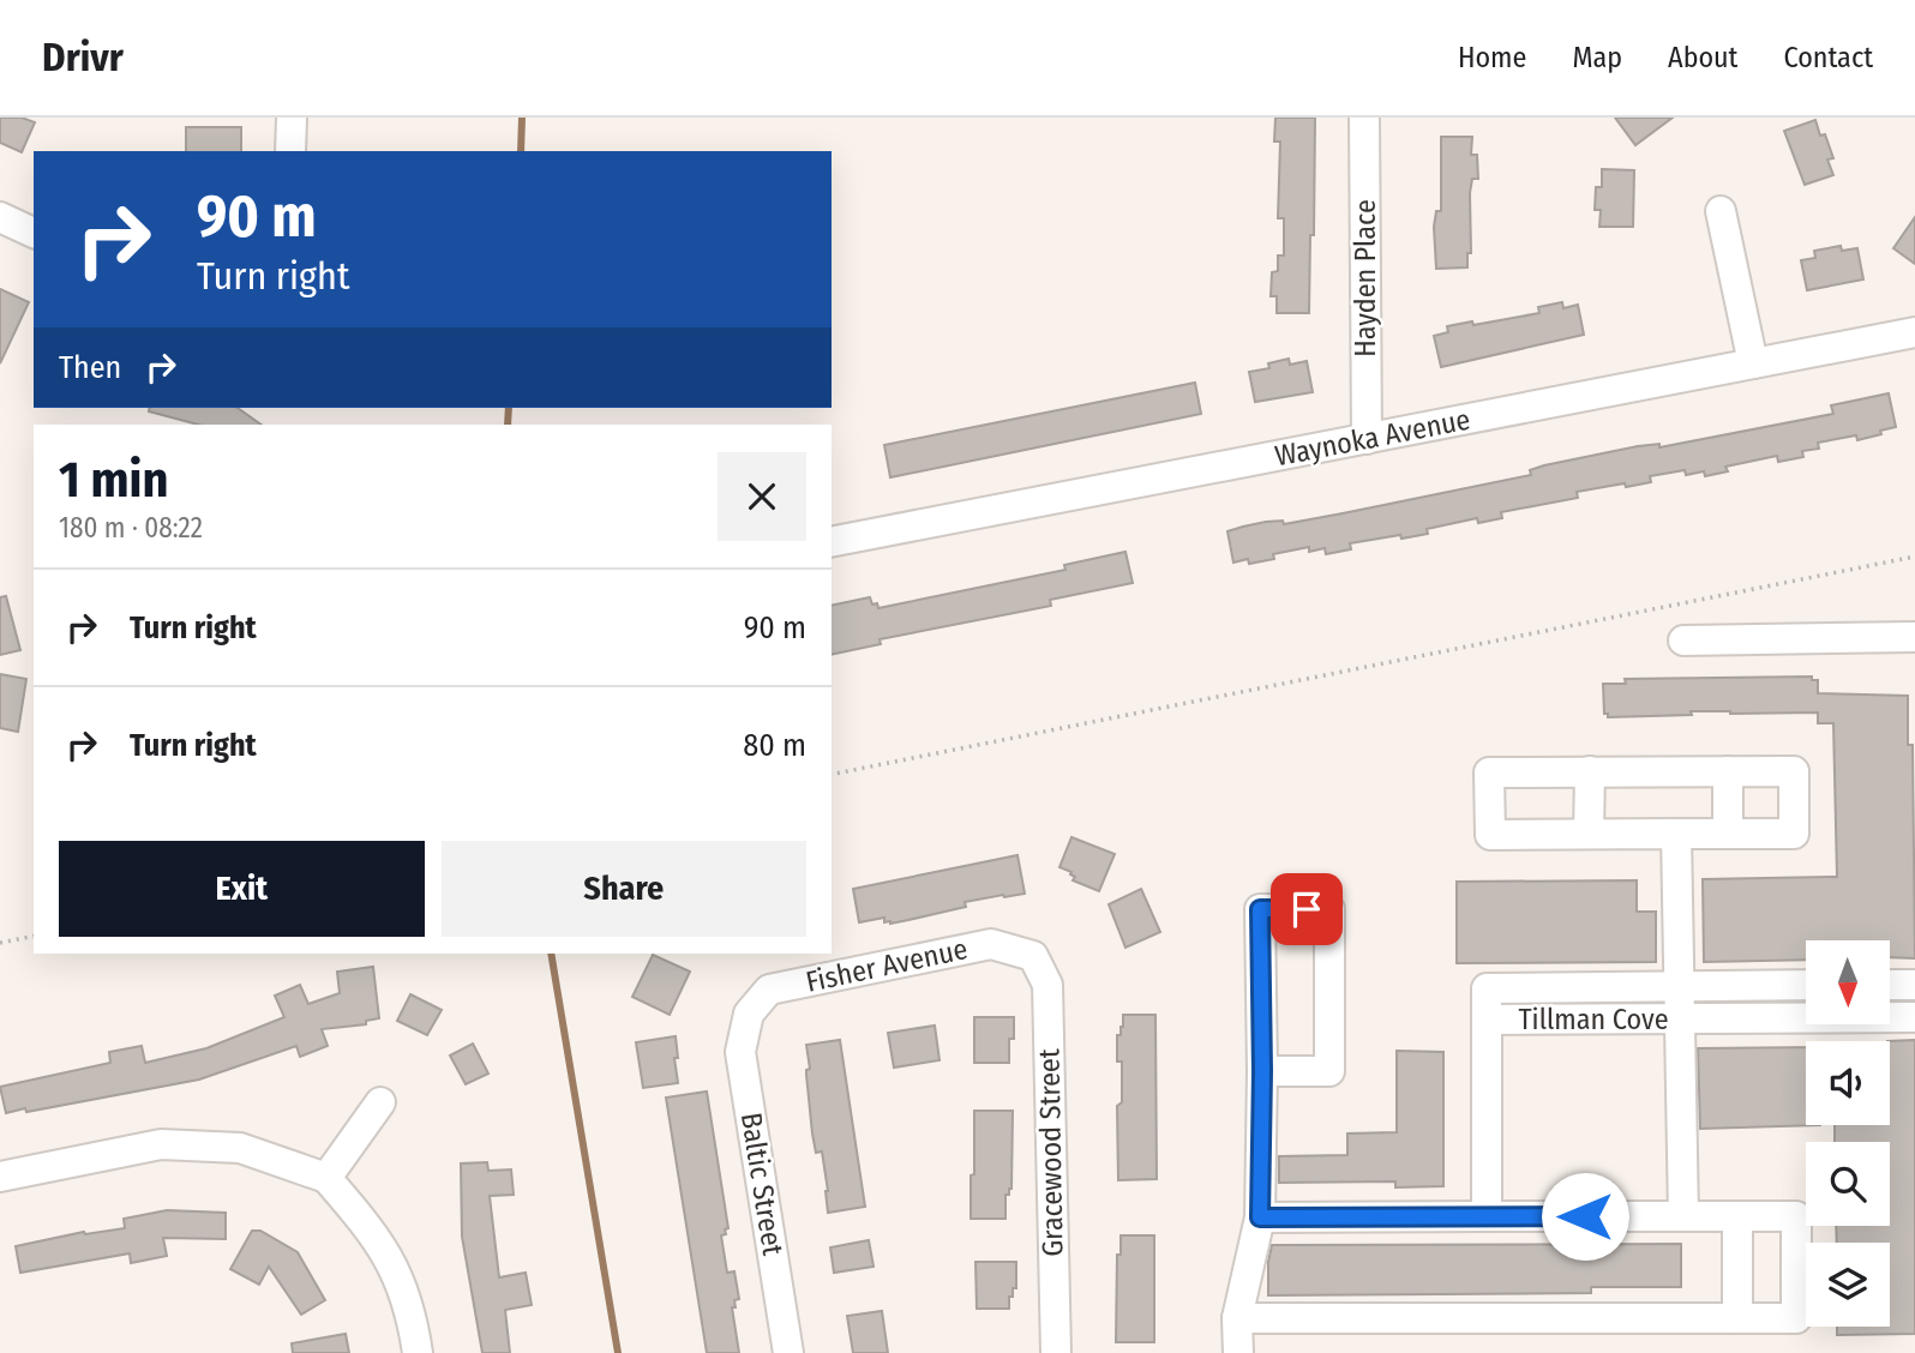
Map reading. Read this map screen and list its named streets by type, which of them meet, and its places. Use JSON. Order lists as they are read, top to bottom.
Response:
{
  "streets": {
    "street": [
      "Hayden Place",
      "Waynoka Avenue",
      "Fisher Avenue",
      "Tillman Cove",
      "Gracewood Street",
      "Baltic Street"
    ]
  },
  "crossings": [
    ["Hayden Place", "Waynoka Avenue"],
    ["Fisher Avenue", "Gracewood Street"],
    ["Fisher Avenue", "Baltic Street"]
  ],
  "north": "bottom",
  "page": {
    "header": "Drivr",
    "nav": [
      "Home",
      "Map",
      "About",
      "Contact"
    ],
    "turn": ["90 m", "Turn right"],
    "then": "Then",
    "heading": ["1 min", "180 m · 08:22"],
    "list": [
      {
        "name": "Turn right",
        "value": "90 m"
      },
      {
        "name": "Turn right",
        "value": "80 m"
      }
    ],
    "buttons": ["Exit", "Share"]
  }
}
